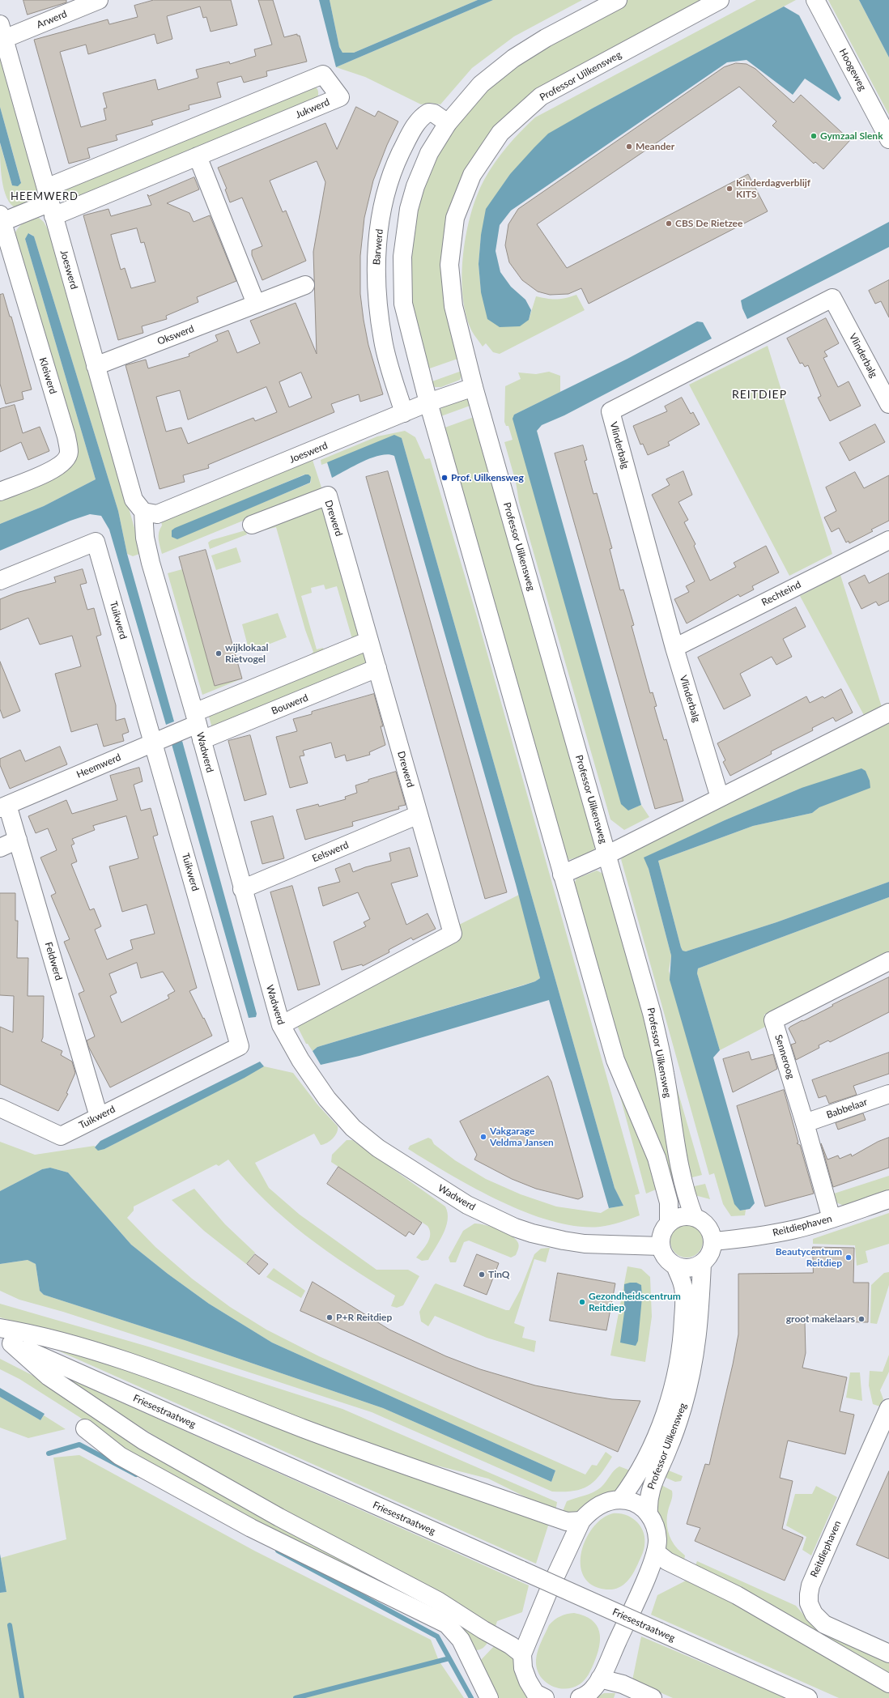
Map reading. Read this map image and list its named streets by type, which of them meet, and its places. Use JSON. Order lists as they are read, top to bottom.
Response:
{
  "streets": {
    "street": [
      "Arwerd",
      "Hoogeweg",
      "Professor Uilkensweg",
      "Jukwerd",
      "Barwerd",
      "Joeswerd",
      "Okswerd",
      "Vlinderbalg",
      "Kleiwerd",
      "Drewerd",
      "Rechteind",
      "Tuikwerd",
      "Bouwerd",
      "Wadwerd",
      "Heemwerd",
      "Eelswerd",
      "Feldwerd",
      "Senneroog",
      "Babbelaar",
      "Reitdiephaven",
      "Friesestraatweg"
    ]
  },
  "crossings": [
    ["Arwerd", "Joeswerd"],
    ["Professor Uilkensweg", "Joeswerd"],
    ["Professor Uilkensweg", "Wadwerd"],
    ["Professor Uilkensweg", "Reitdiephaven"],
    ["Jukwerd", "Joeswerd"],
    ["Jukwerd", "Kleiwerd"],
    ["Barwerd", "Joeswerd"],
    ["Joeswerd", "Okswerd"],
    ["Joeswerd", "Kleiwerd"],
    ["Joeswerd", "Wadwerd"],
    ["Vlinderbalg", "Rechteind"],
    ["Drewerd", "Bouwerd"],
    ["Drewerd", "Wadwerd"],
    ["Drewerd", "Eelswerd"],
    ["Tuikwerd", "Heemwerd"],
    ["Tuikwerd", "Feldwerd"],
    ["Bouwerd", "Wadwerd"],
    ["Bouwerd", "Heemwerd"],
    ["Wadwerd", "Heemwerd"],
    ["Wadwerd", "Eelswerd"],
    ["Wadwerd", "Reitdiephaven"],
    ["Heemwerd", "Feldwerd"],
    ["Senneroog", "Babbelaar"],
    ["Senneroog", "Reitdiephaven"]
  ],
  "districts": ["HEEMWERD", "REITDIEP"],
  "places": [
    "Gymzaal Slenk",
    "Meander",
    "Kinderdagverblijf KITS",
    "CBS De Rietzee",
    "Prof. Uilkensweg",
    "wijklokaal Rietvogel",
    "Vakgarage Veldma Jansen",
    "Beautycentrum Reitdiep",
    "TinQ",
    "Gezondheidscentrum Reitdiep",
    "P+R Reitdiep",
    "groot makelaars"
  ]
}
